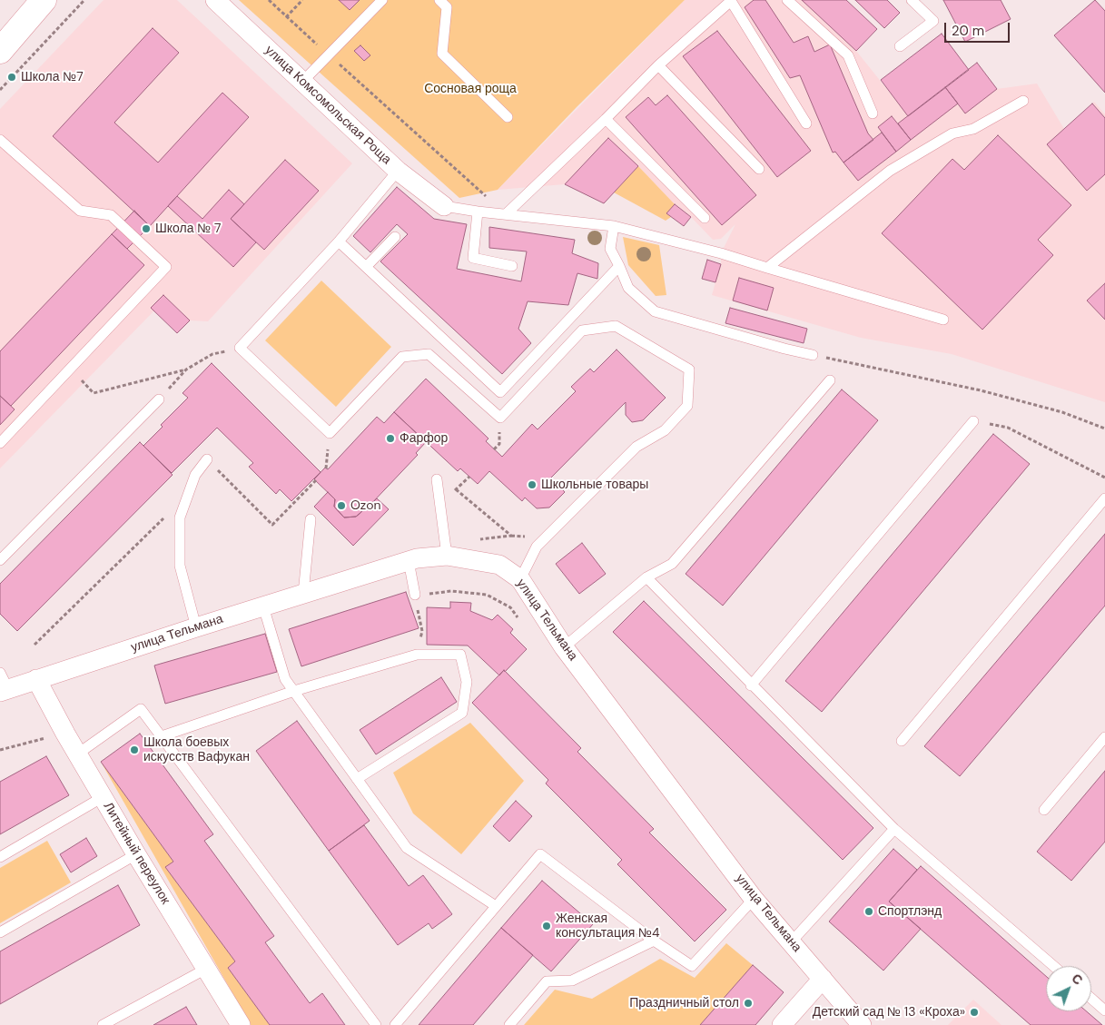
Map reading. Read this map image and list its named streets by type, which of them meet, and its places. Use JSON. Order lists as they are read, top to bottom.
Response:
{
  "streets": {
    "street": ["улица Комсомольская Роща", "улица Тельмана", "Литейный переулок"]
  },
  "crossings": [
    ["улица Тельмана", "Литейный переулок"]
  ],
  "parks": ["Сосновая роща"],
  "places": [
    "Школа №7",
    "Школа № 7",
    "Фарфор",
    "Школьные товары",
    "Ozon",
    "Школа боевых искусств Вафукан",
    "Спортлэнд",
    "Женская консультация №4",
    "Праздничный стол",
    "Детский сад № 13 «Кроха»"
  ],
  "scale_bar": "20 m",
  "north": "top right"
}
